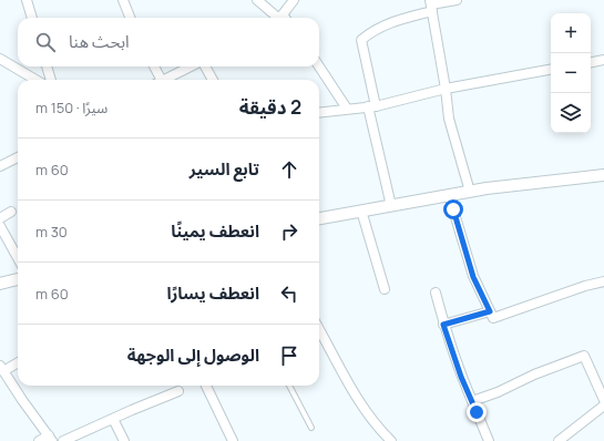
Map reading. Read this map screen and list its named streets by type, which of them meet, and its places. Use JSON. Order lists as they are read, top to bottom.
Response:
{
  "page": {
    "map_buttons": ["+", "−"],
    "search": "ابحث هنا",
    "heading": ["2 دقيقة", "سيرًا · 150 m"],
    "list": [
      ["تابع السير", "60 m"],
      ["انعطف يمينًا", "30 m"],
      ["انعطف يسارًا", "60 m"],
      "الوصول إلى الوجهة"
    ]
  }
}
